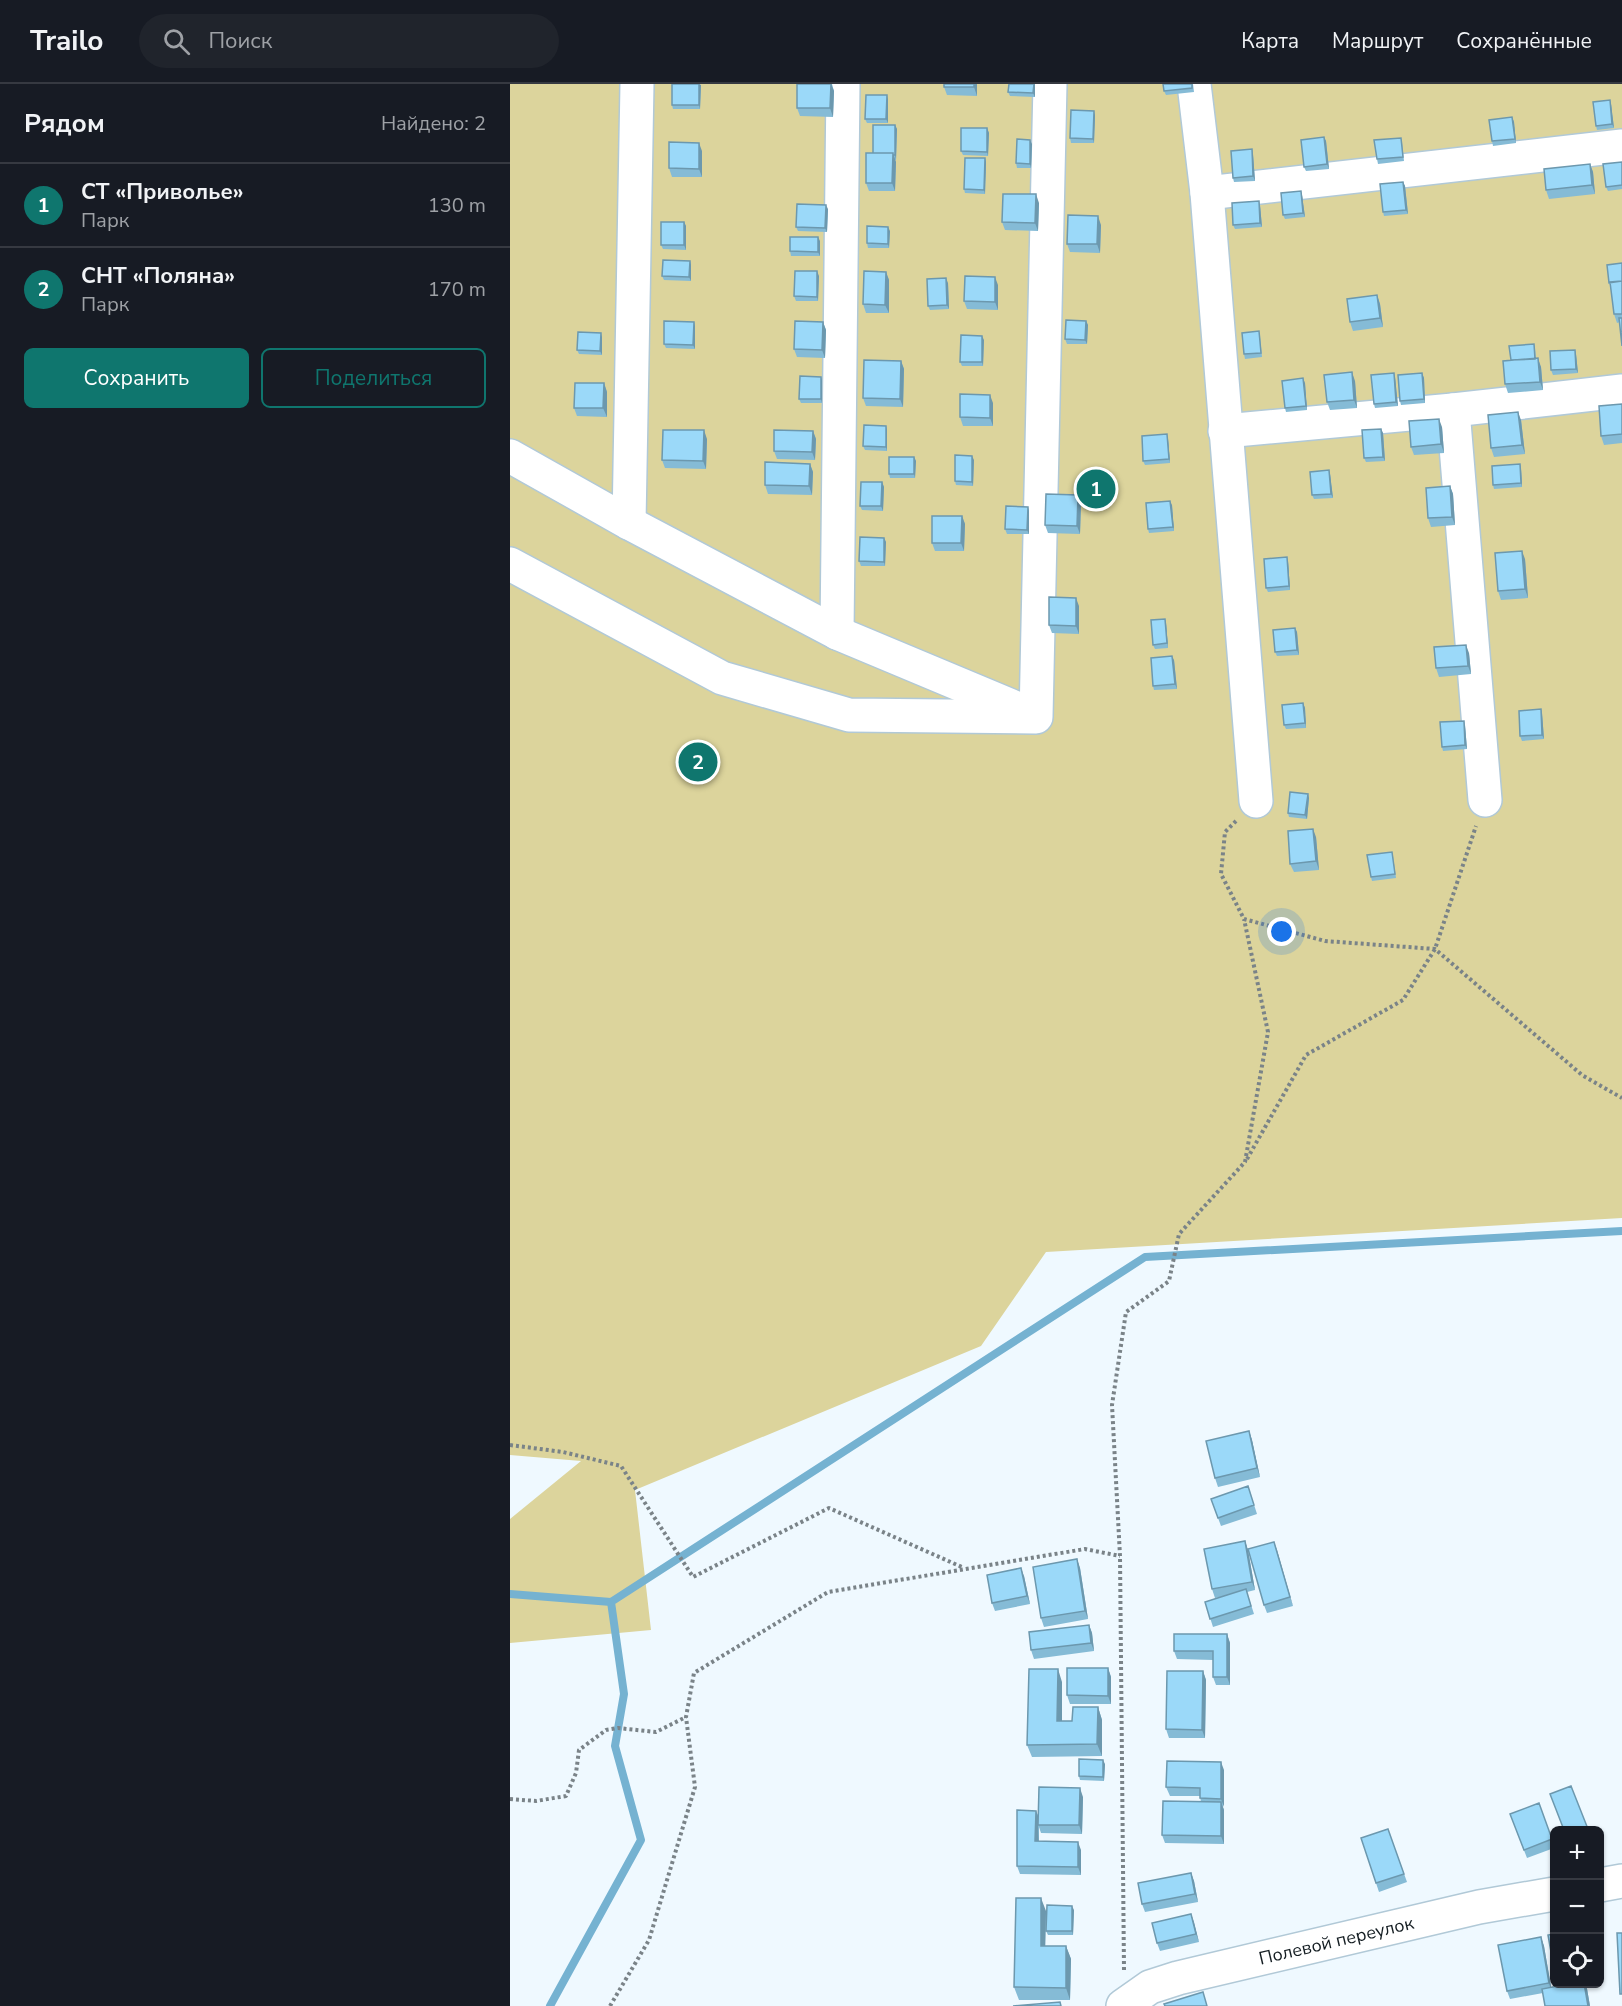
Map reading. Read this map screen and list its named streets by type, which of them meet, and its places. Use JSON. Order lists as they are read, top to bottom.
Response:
{
  "streets": {
    "street": ["Полевой переулок"]
  },
  "page": {
    "header": "Trailo",
    "search": "Поиск",
    "nav": ["Карта", "Маршрут", "Сохранённые"],
    "heading": ["Рядом", "Найдено: 2"],
    "list": [
      {
        "mark": "1",
        "name": "СТ «Приволье»",
        "note": "Парк",
        "value": "130 m"
      },
      {
        "mark": "2",
        "name": "СНТ «Поляна»",
        "note": "Парк",
        "value": "170 m"
      }
    ],
    "buttons": ["Сохранить", "Поделиться"],
    "pins": ["1", "2"],
    "map_buttons": ["+", "−"]
  }
}
